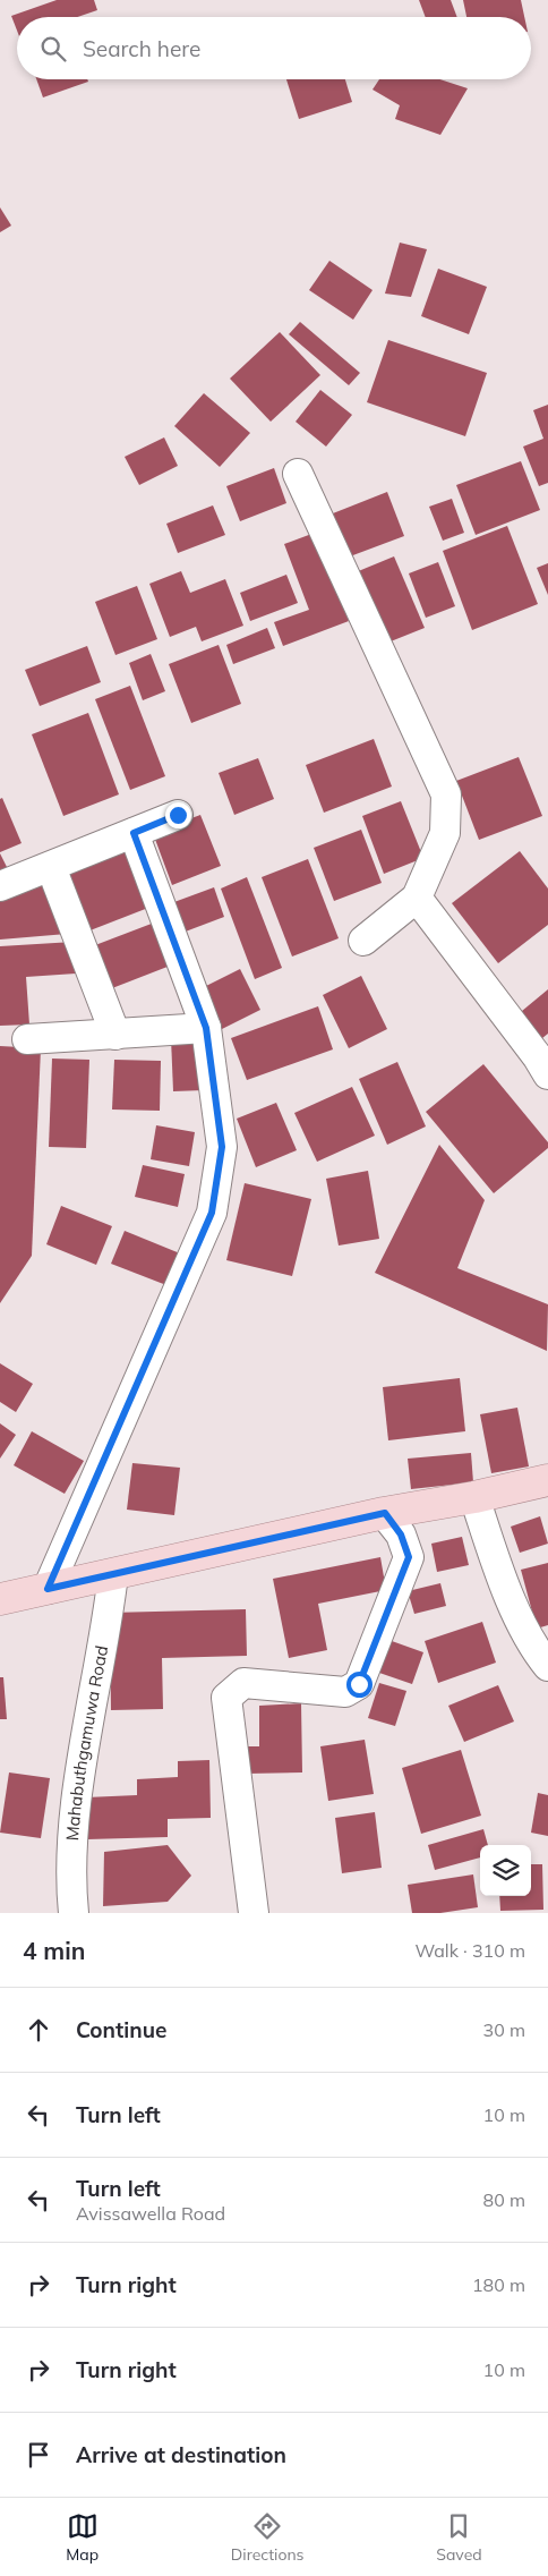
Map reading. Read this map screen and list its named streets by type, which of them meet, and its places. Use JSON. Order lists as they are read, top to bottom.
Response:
{
  "streets": {
    "street": ["Mahabuthgamuwa Road"]
  },
  "page": {
    "search": "Search here",
    "heading": ["4 min", "Walk · 310 m"],
    "list": [
      ["Continue", "30 m"],
      ["Turn left", "10 m"],
      ["Turn left", "Avissawella Road", "80 m"],
      ["Turn right", "180 m"],
      ["Turn right", "10 m"],
      "Arrive at destination"
    ],
    "nav": ["Map", "Directions", "Saved"]
  }
}
